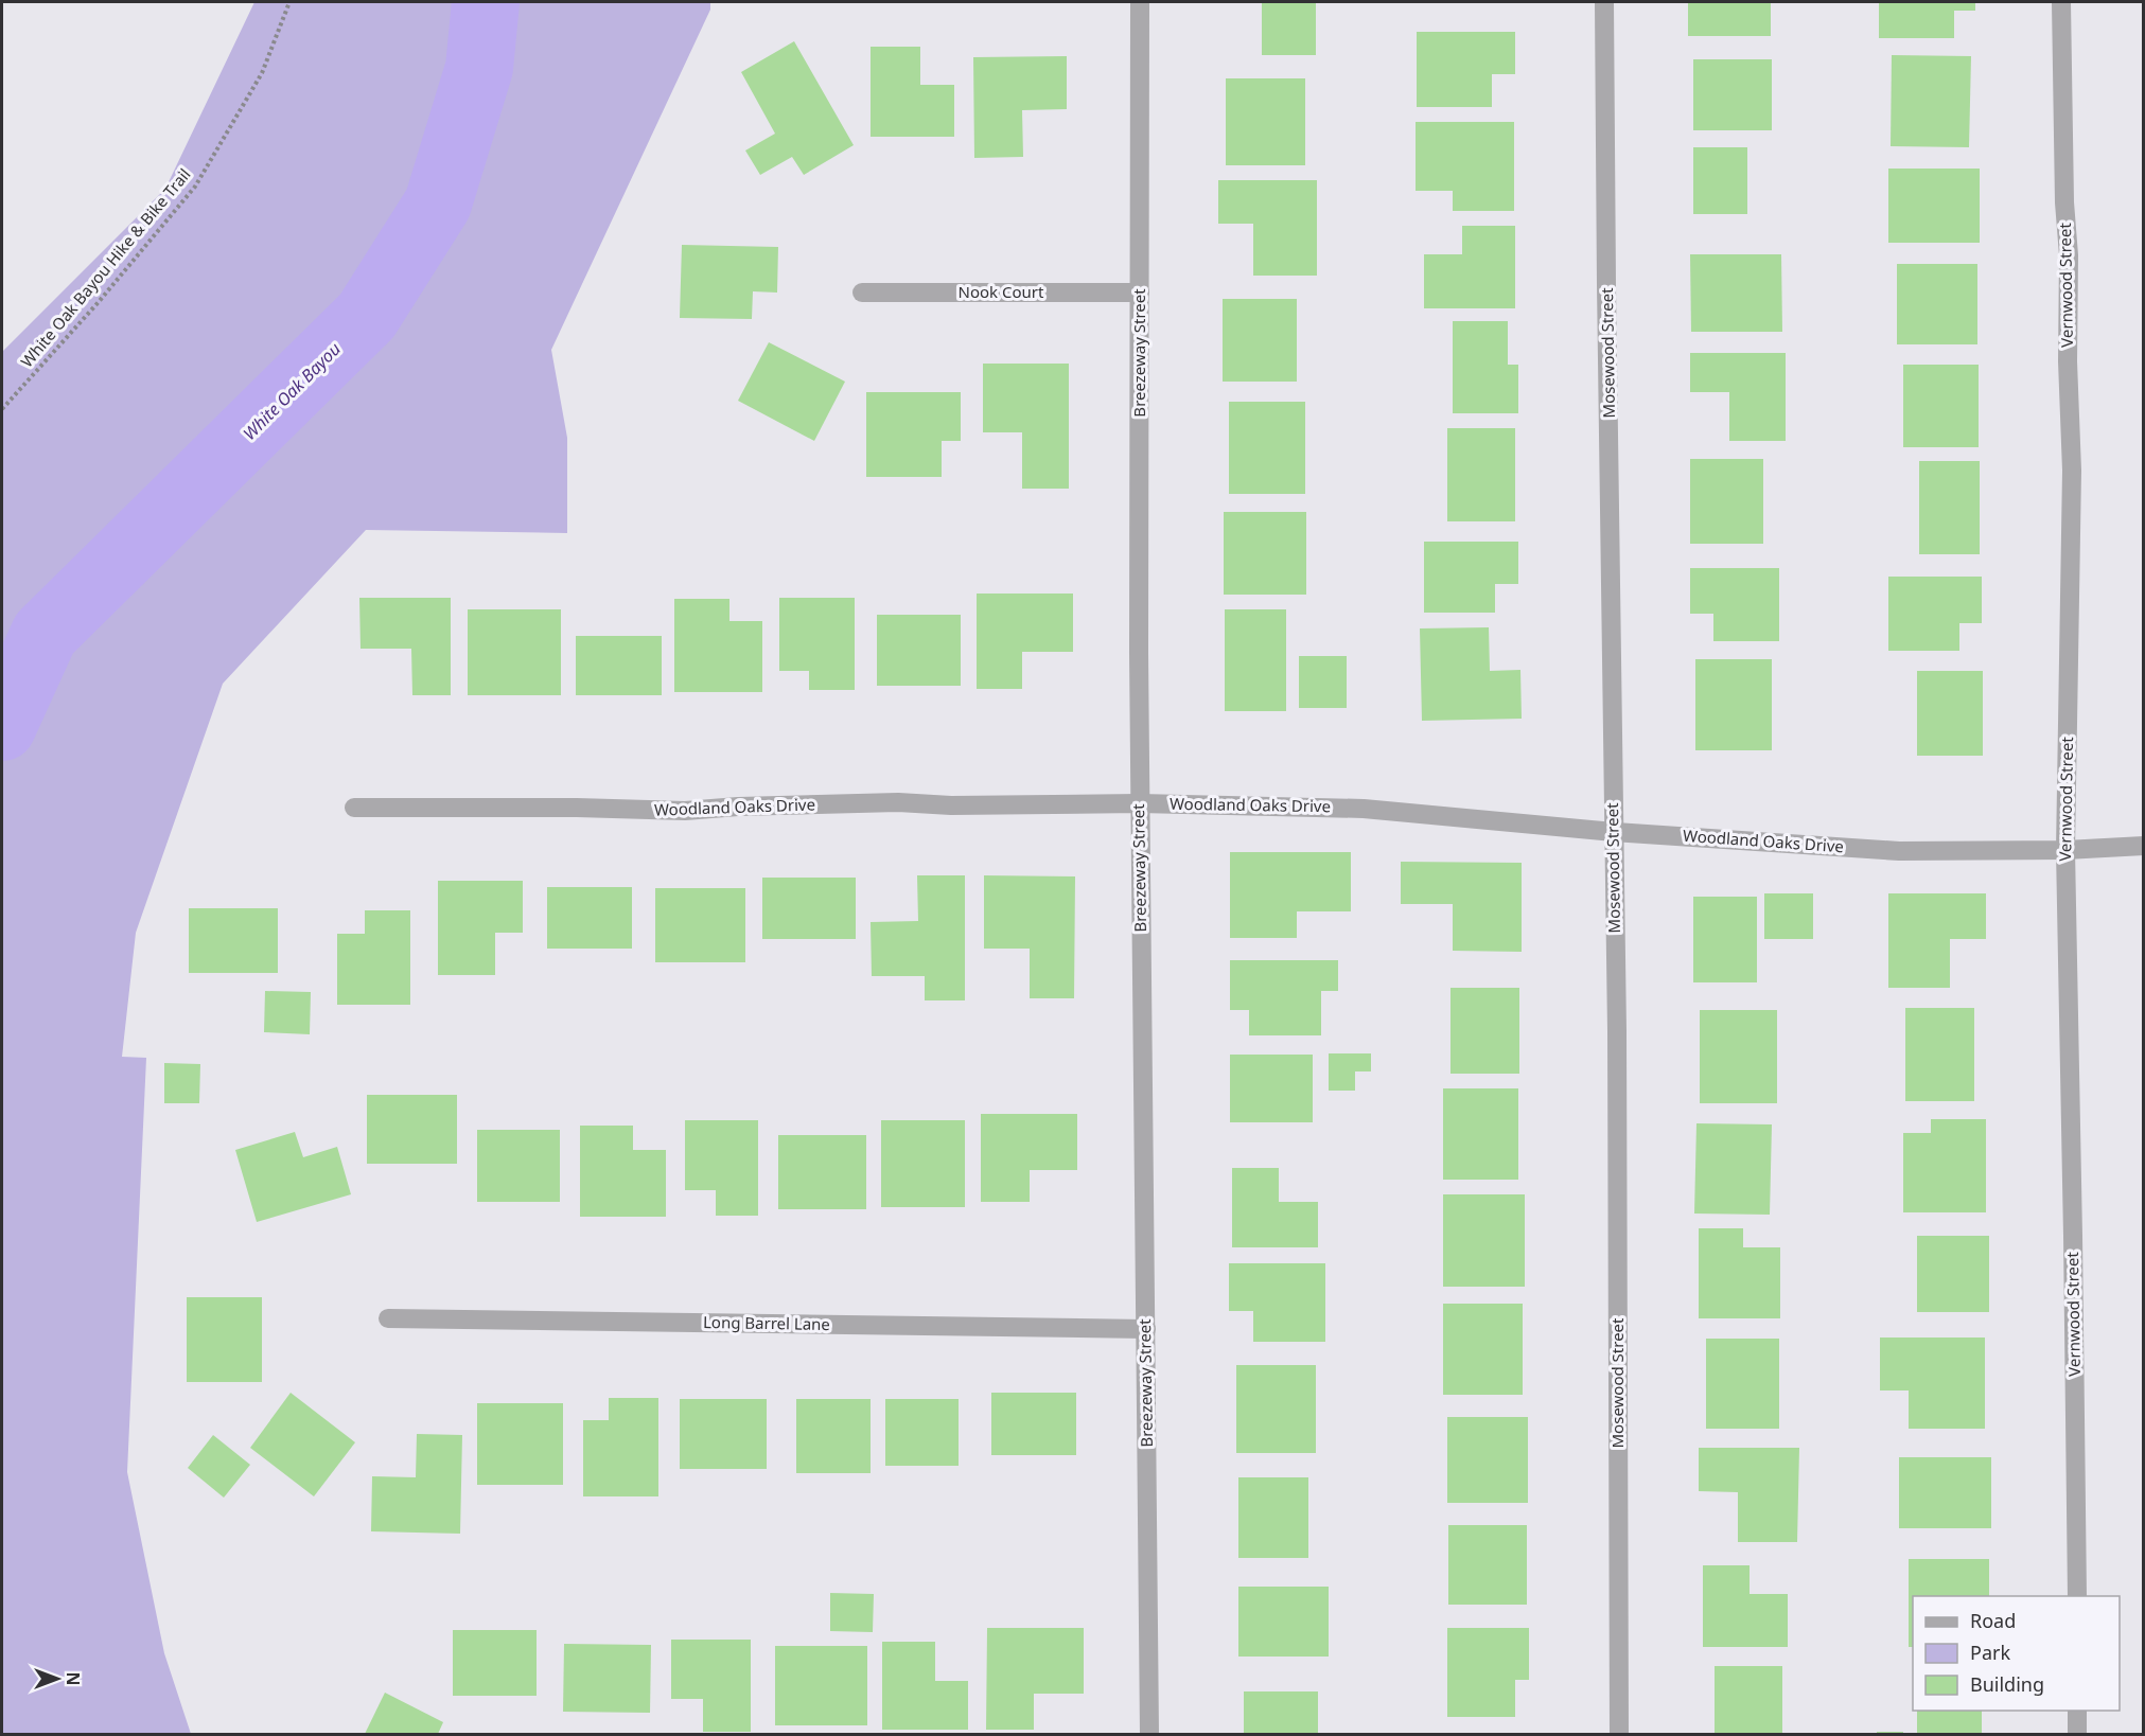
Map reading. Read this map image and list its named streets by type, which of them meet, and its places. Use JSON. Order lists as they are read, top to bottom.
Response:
{
  "streets": {
    "street": [
      "Vernwood Street",
      "Nook Court",
      "Breezeway Street",
      "Mosewood Street",
      "Woodland Oaks Drive",
      "Long Barrel Lane"
    ],
    "path": ["White Oak Bayou Hike & Bike Trail"]
  },
  "crossings": [
    ["Vernwood Street", "Woodland Oaks Drive"],
    ["Nook Court", "Breezeway Street"],
    ["Breezeway Street", "Woodland Oaks Drive"],
    ["Breezeway Street", "Long Barrel Lane"],
    ["Mosewood Street", "Woodland Oaks Drive"]
  ],
  "water": ["White Oak Bayou"],
  "legend": ["Road", "Park", "Building"],
  "north": "right"
}
